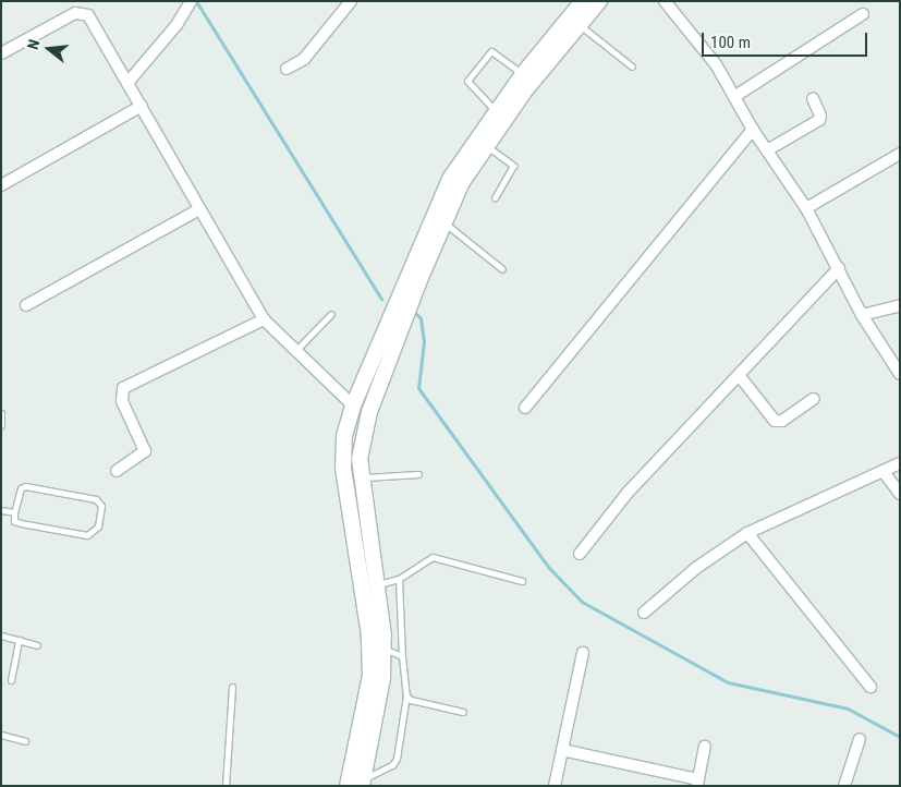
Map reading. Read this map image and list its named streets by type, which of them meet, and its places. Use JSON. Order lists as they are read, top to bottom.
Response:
{
  "scale_bar": "100 m",
  "north": "left"
}
